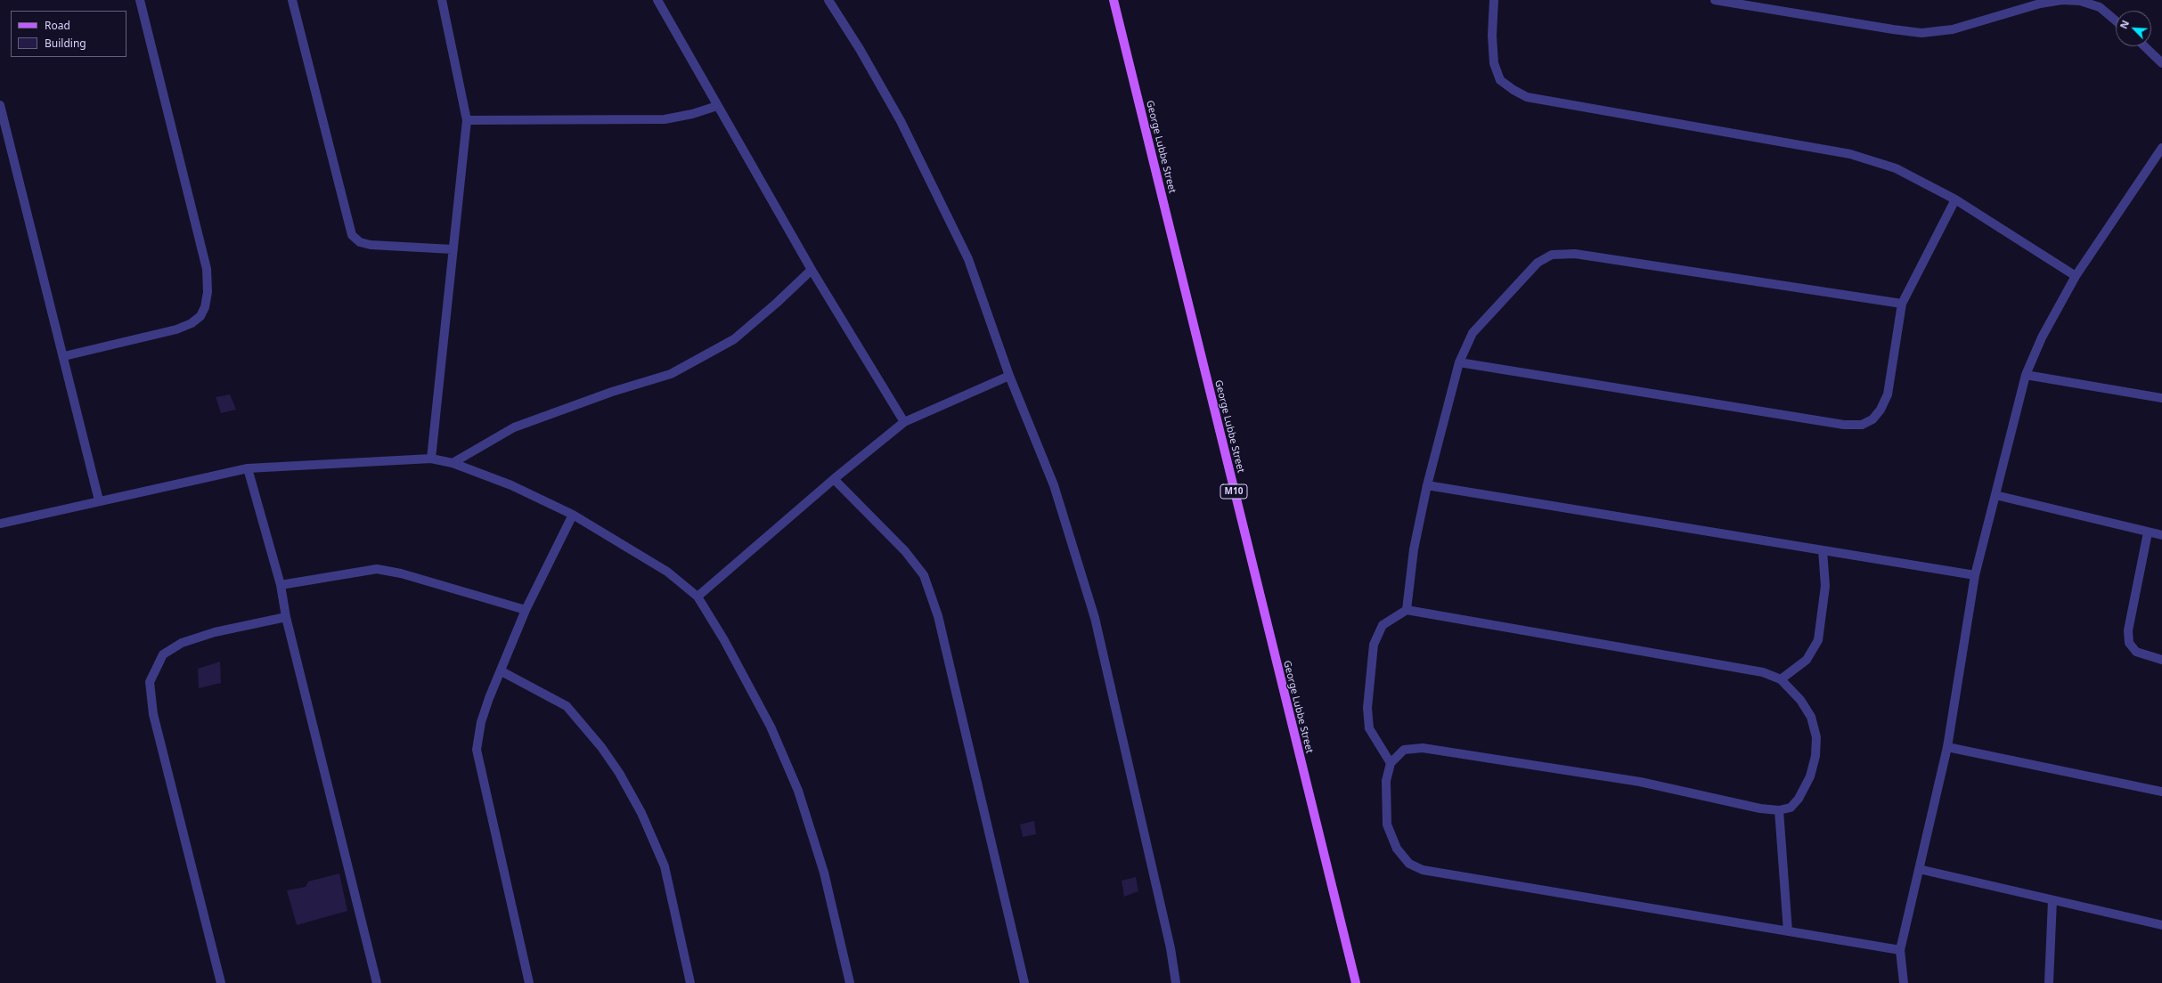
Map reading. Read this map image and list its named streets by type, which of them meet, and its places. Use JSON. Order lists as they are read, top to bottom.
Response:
{
  "streets": {
    "main road": ["George Lubbe Street", "M10"]
  },
  "legend": ["Road", "Building"],
  "north": "top left"
}
